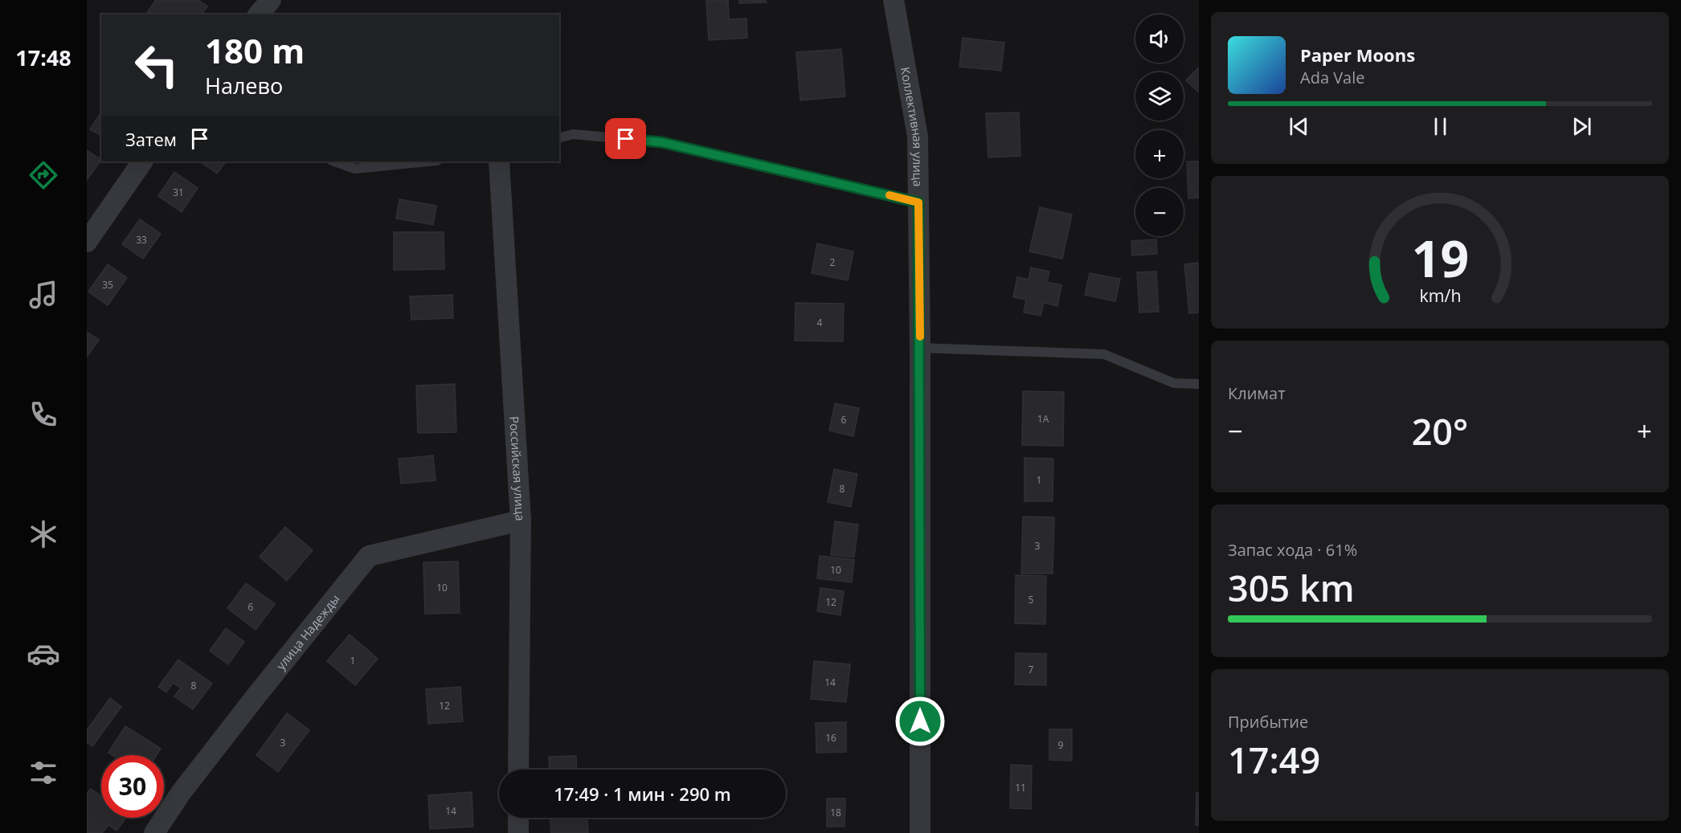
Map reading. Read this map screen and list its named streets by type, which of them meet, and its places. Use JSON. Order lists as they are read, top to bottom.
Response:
{
  "streets": {
    "street": ["Коллективная улица", "Российская улица", "улица Надежды"]
  },
  "crossings": [
    ["Российская улица", "улица Надежды"]
  ],
  "house_numbers": [
    "31",
    "33",
    "2",
    "35",
    "4",
    "1А",
    "6",
    "1",
    "8",
    "3",
    "10",
    "10",
    "5",
    "12",
    "6",
    "1",
    "7",
    "14",
    "8",
    "12",
    "16",
    "3",
    "9",
    "11",
    "14",
    "18"
  ],
  "page": {
    "tabs": "17:48",
    "map_buttons": ["+", "−"],
    "turn": ["180 m", "Налево"],
    "song": ["Paper Moons", "Ada Vale"],
    "then": "Затем",
    "tile": [
      "Климат",
      ["Запас хода · 61%", "305 km"],
      ["Прибытие", "17:49"]
    ],
    "heat": ["−", "20°", "+"],
    "limit": "30",
    "trip": "17:49 · 1 мин · 290 m",
    "gauge": ["19", "km/h"]
  }
}
